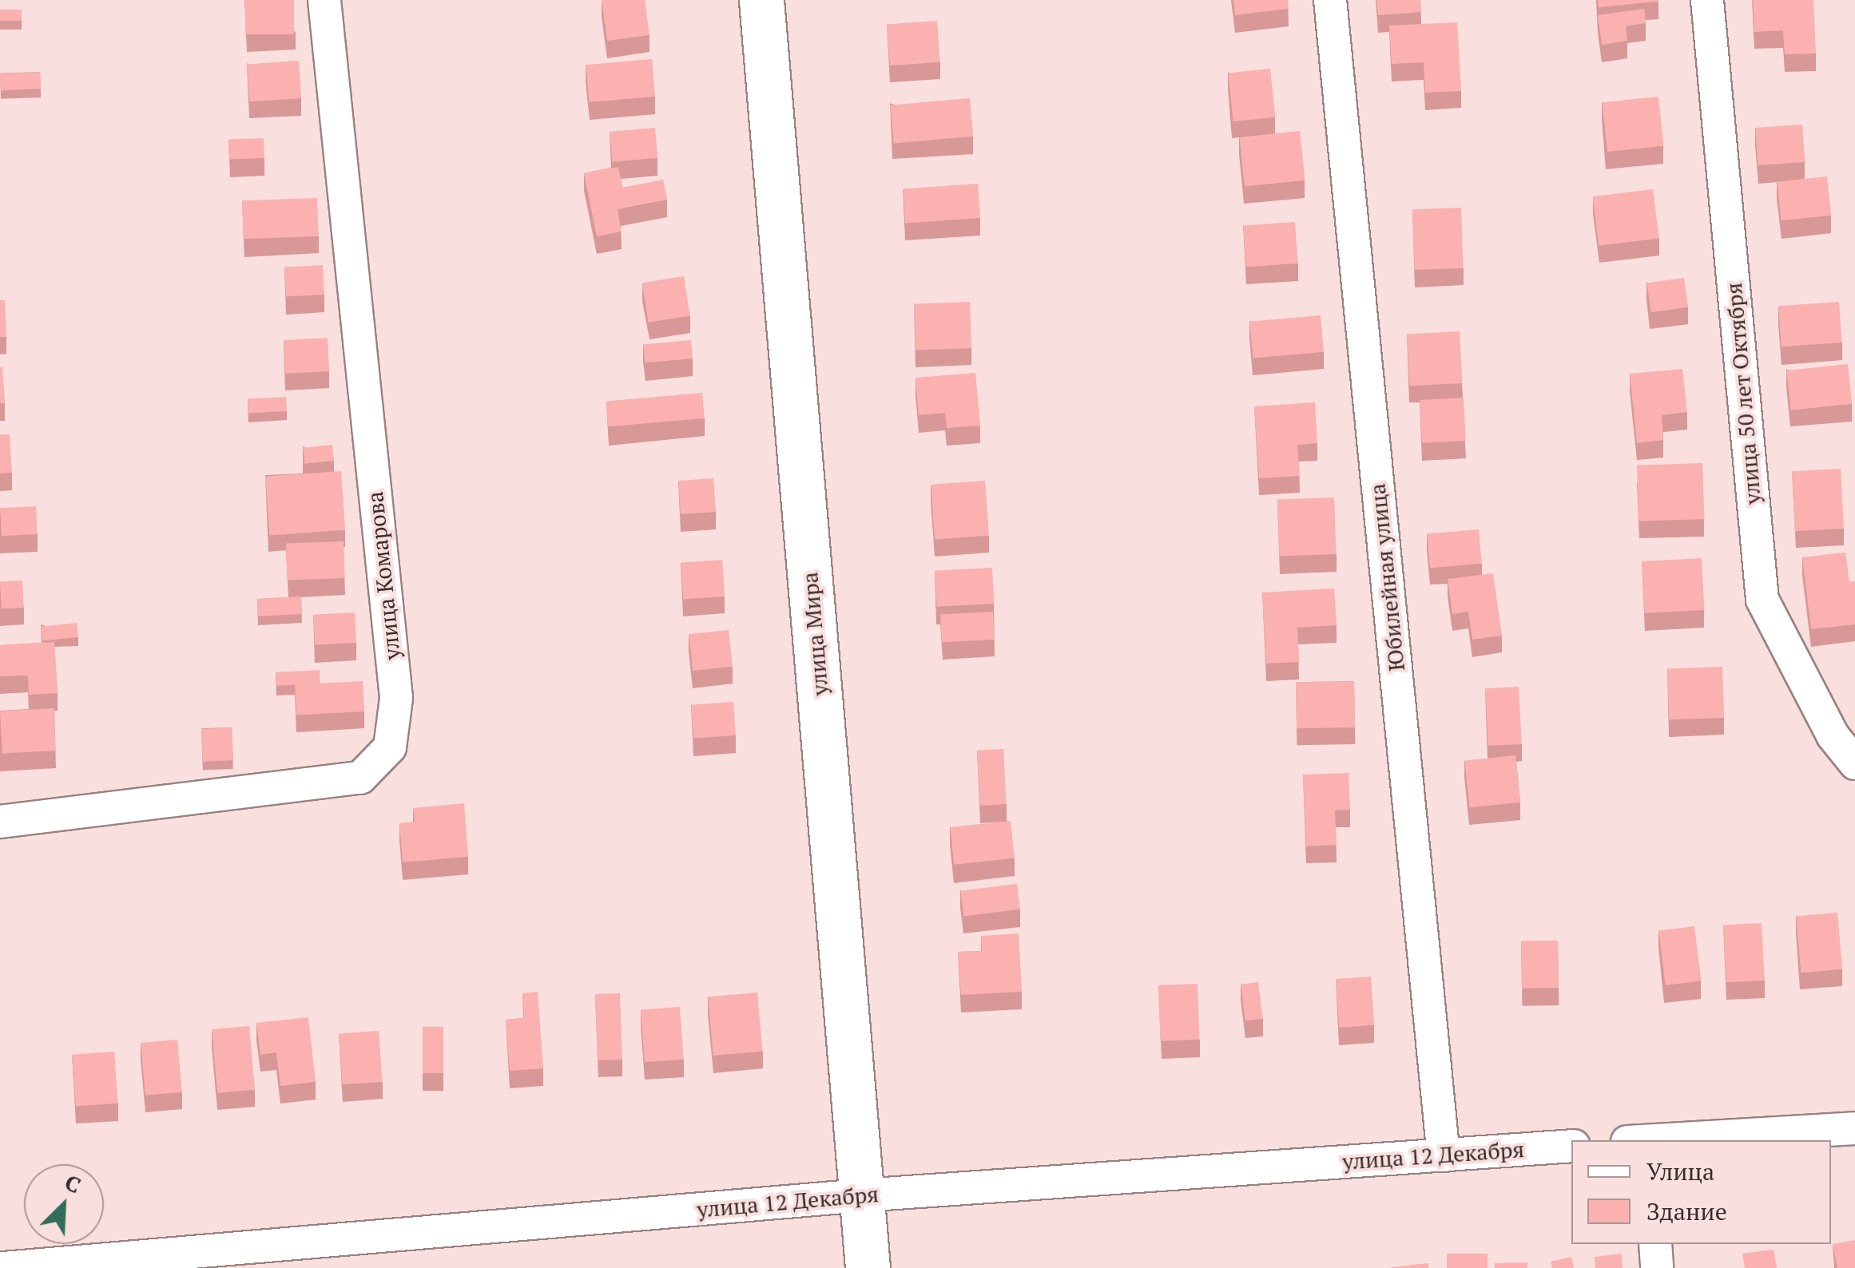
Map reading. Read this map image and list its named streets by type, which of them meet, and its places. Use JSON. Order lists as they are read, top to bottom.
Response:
{
  "streets": {
    "main road": ["улица Мира"],
    "street": [
      "улица 50 лет Октября",
      "улица Комарова",
      "Юбилейная улица",
      "улица 12 Декабря"
    ]
  },
  "crossings": [
    ["Юбилейная улица", "улица 12 Декабря"],
    ["улица Мира", "улица 12 Декабря"]
  ],
  "legend": ["Улица", "Здание"],
  "north": "top right"
}
